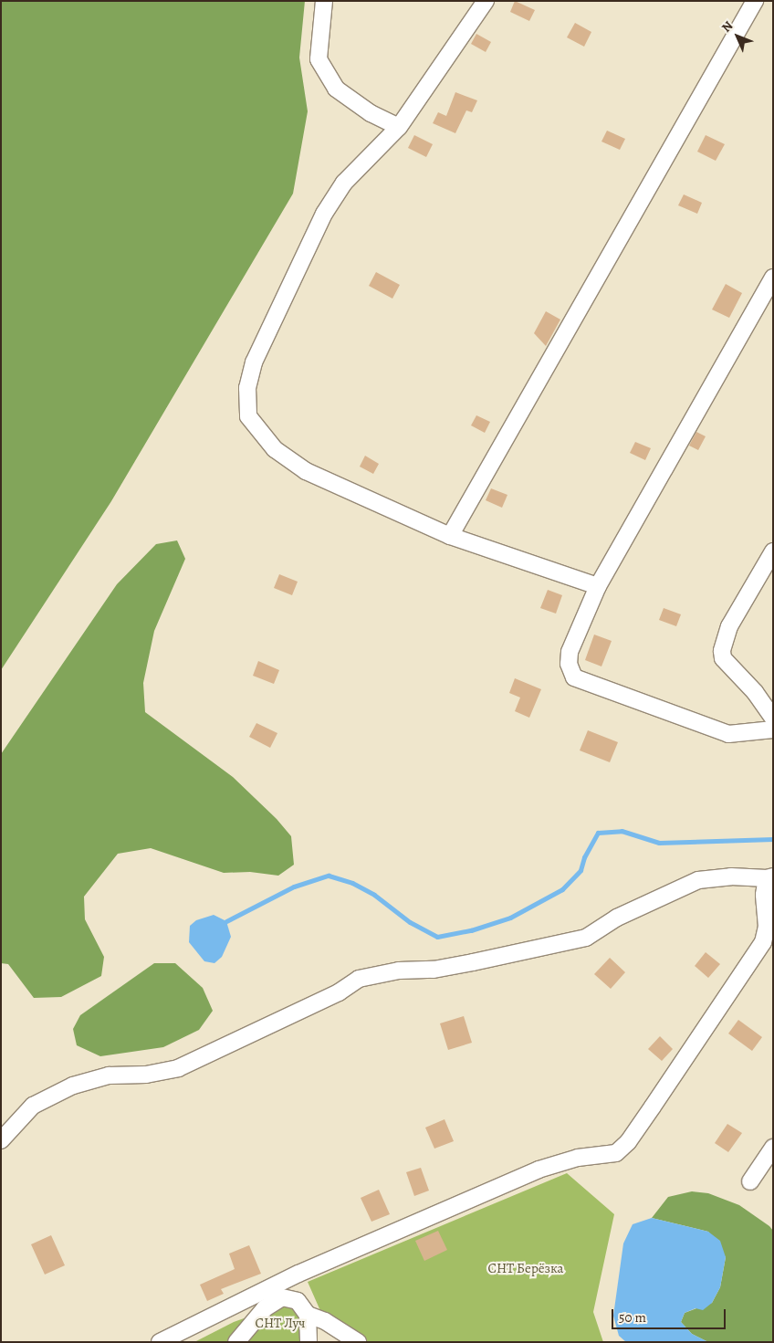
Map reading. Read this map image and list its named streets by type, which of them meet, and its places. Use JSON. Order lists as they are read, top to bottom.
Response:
{
  "parks": ["СНТ Берёзка", "СНТ Луч"],
  "scale_bar": "50 m",
  "north": "top left"
}
